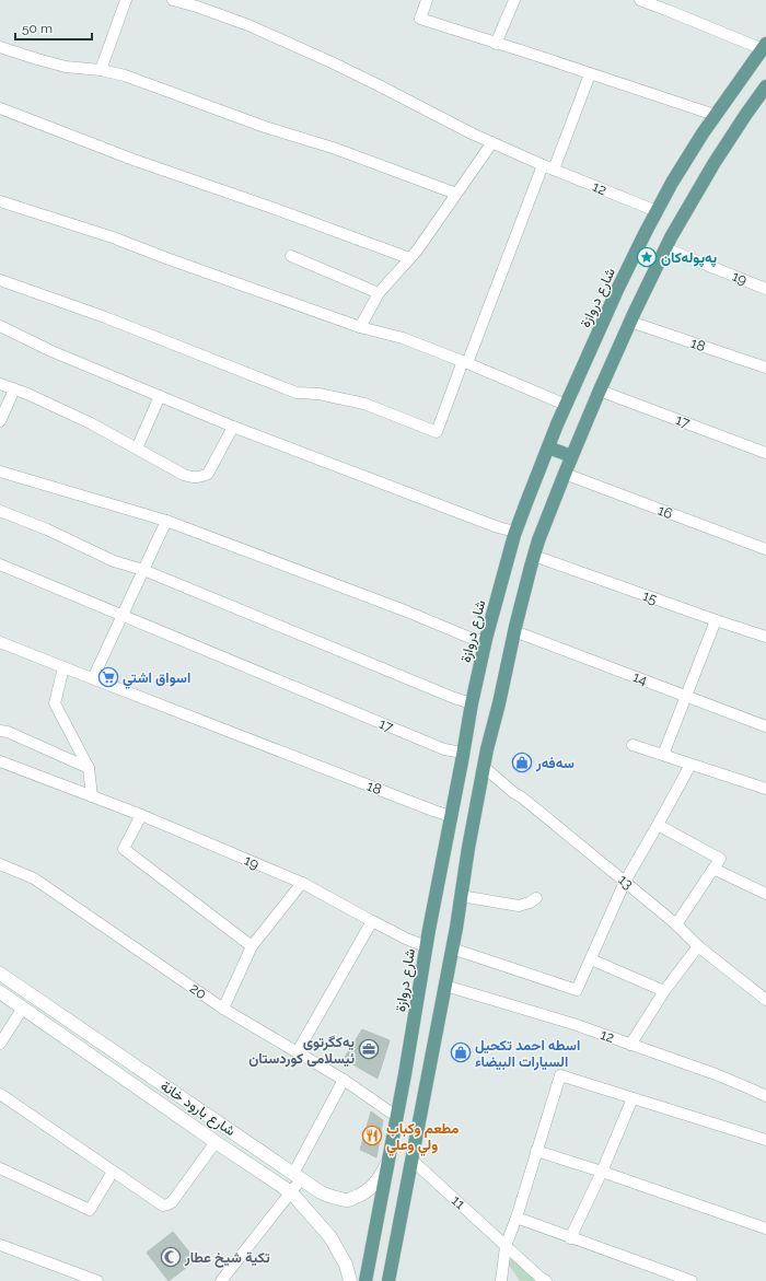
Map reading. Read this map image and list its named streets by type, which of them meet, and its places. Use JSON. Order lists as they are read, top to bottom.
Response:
{
  "streets": {
    "main road": ["شارع دروازة", "شارع بارود خانة"],
    "street": [
      "12",
      "19",
      "18",
      "17",
      "16",
      "15",
      "14",
      "13",
      "20",
      "11"
    ]
  },
  "crossings": [
    ["12", "شارع دروازة"],
    ["19", "شارع دروازة"],
    ["شارع دروازة", "18"],
    ["شارع دروازة", "17"],
    ["شارع دروازة", "20"],
    ["شارع دروازة", "شارع بارود خانة"]
  ],
  "places": {
    "place": ["پەپولەکان"],
    "supermarket": ["اسواق اشتي"],
    "shop": ["سەفەر", "اسطه احمد تكحيل السيارات البيضاء"],
    "office": ["یەکگرتوی ئیسلامی کوردستان"],
    "restaurant": ["مطعم وكباب ولي وعلي"],
    "mosque": ["تكية شيخ عطار"]
  },
  "scale_bar": "50 m"
}
